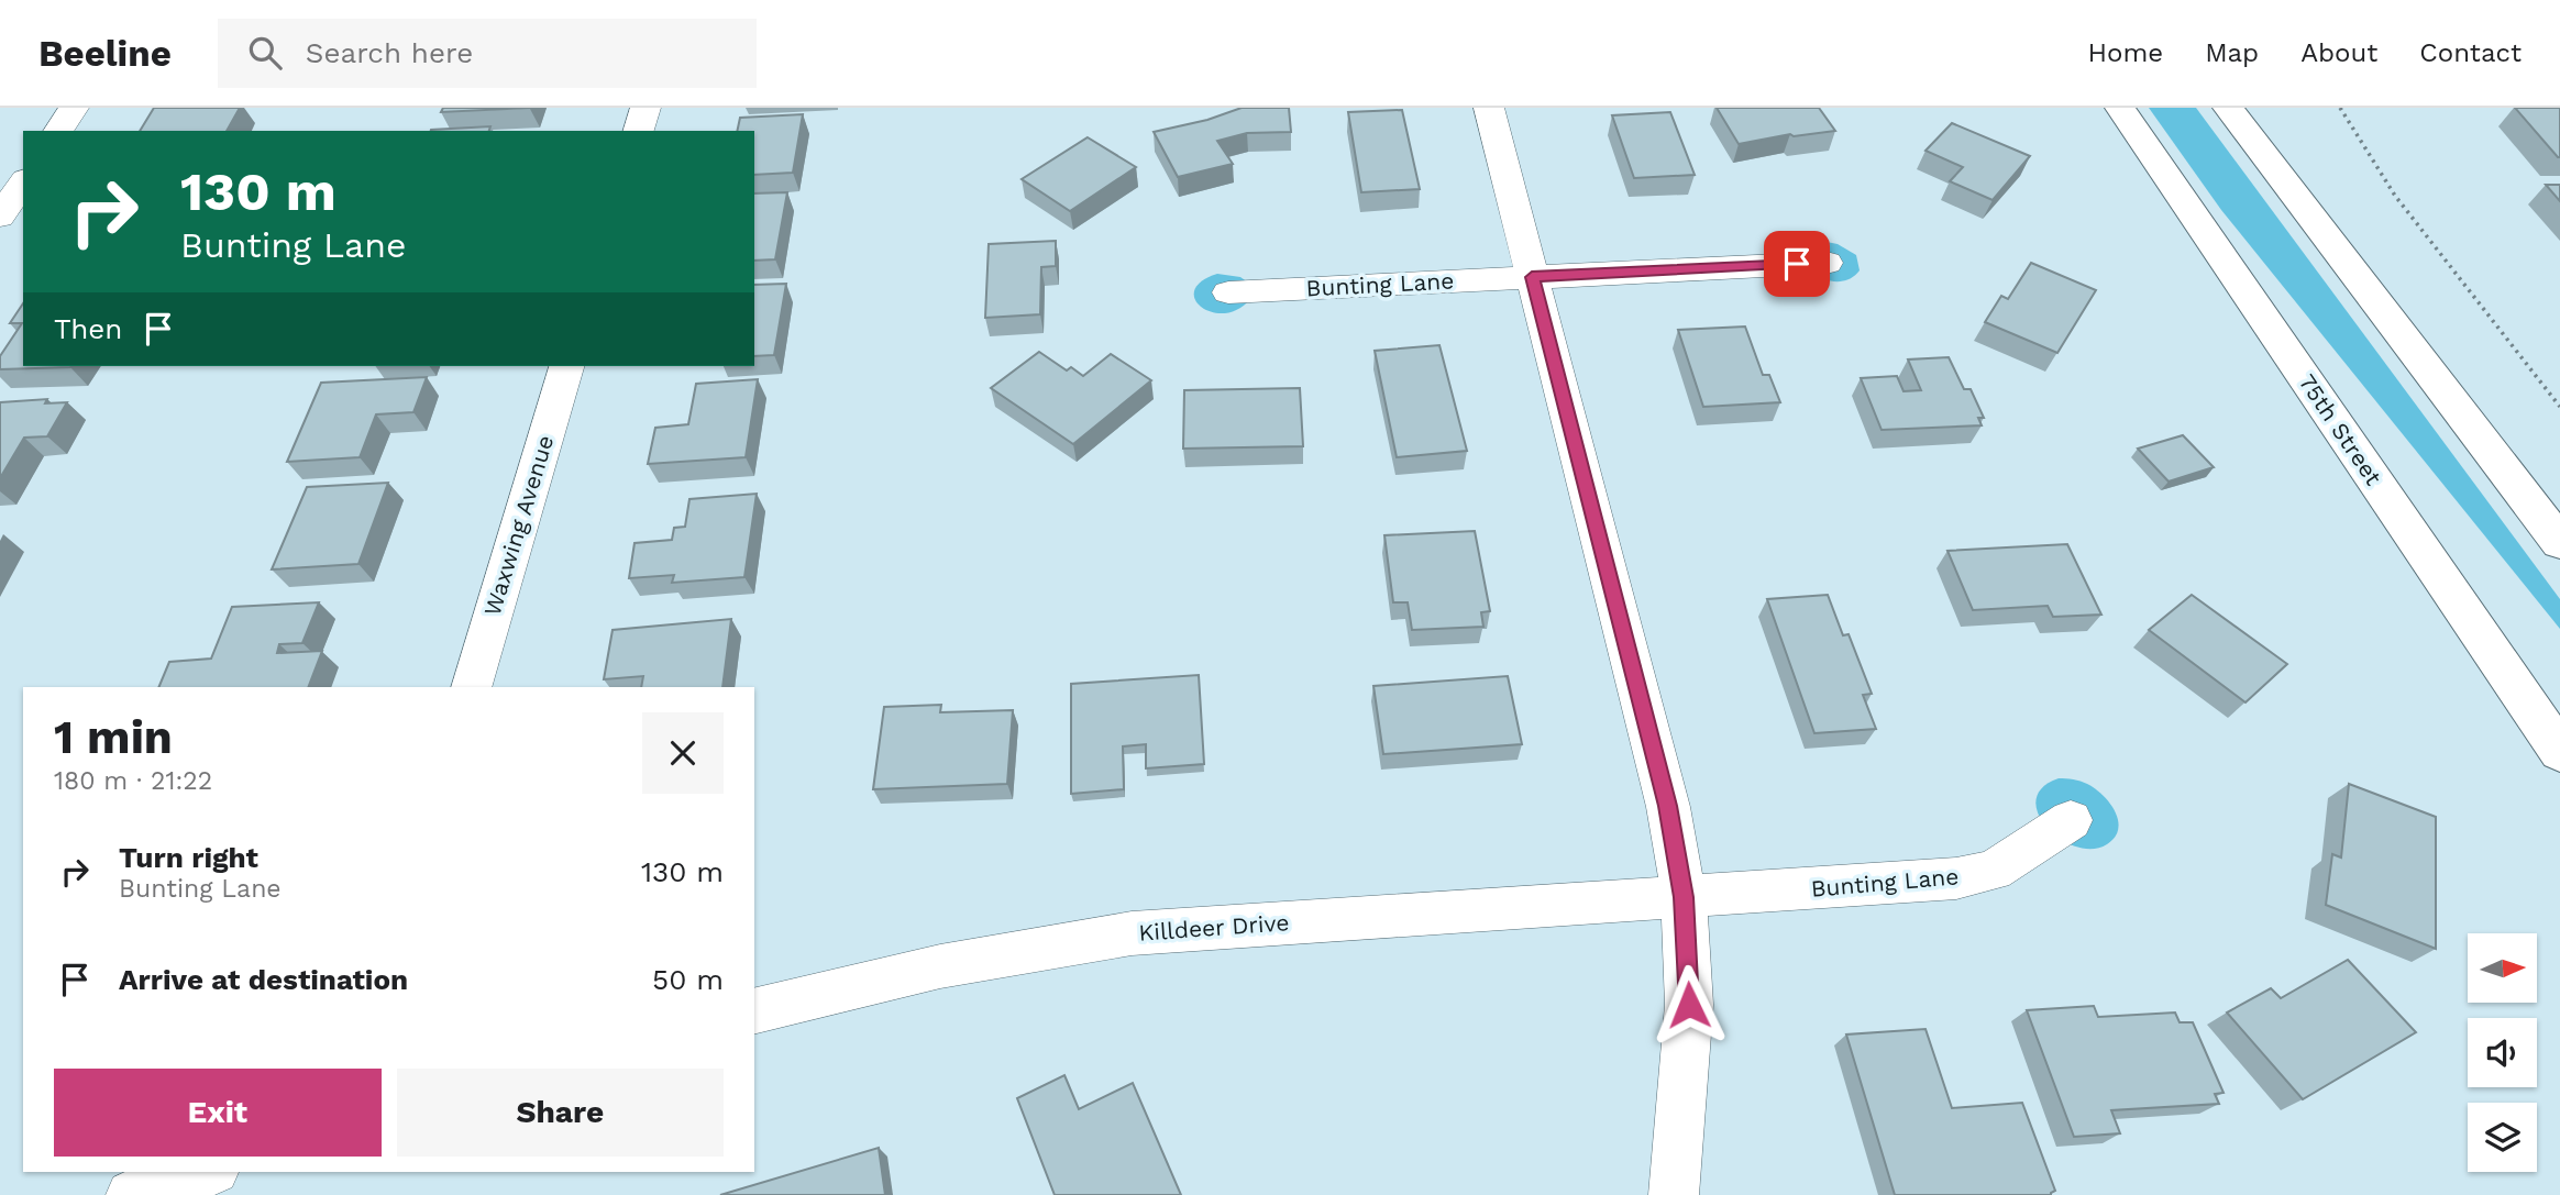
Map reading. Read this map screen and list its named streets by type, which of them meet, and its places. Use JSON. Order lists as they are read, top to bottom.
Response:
{
  "streets": {
    "main road": ["75th Street"],
    "street": ["Bunting Lane", "Waxwing Avenue", "Killdeer Drive"]
  },
  "crossings": [
    ["Bunting Lane", "Killdeer Drive"]
  ],
  "north": "right",
  "page": {
    "header": "Beeline",
    "search": "Search here",
    "nav": [
      "Home",
      "Map",
      "About",
      "Contact"
    ],
    "turn": ["130 m", "Bunting Lane"],
    "then": "Then",
    "heading": ["1 min", "180 m · 21:22"],
    "list": [
      {
        "name": "Turn right",
        "note": "Bunting Lane",
        "value": "130 m"
      },
      {
        "name": "Arrive at destination",
        "value": "50 m"
      }
    ],
    "buttons": ["Exit", "Share"]
  }
}
